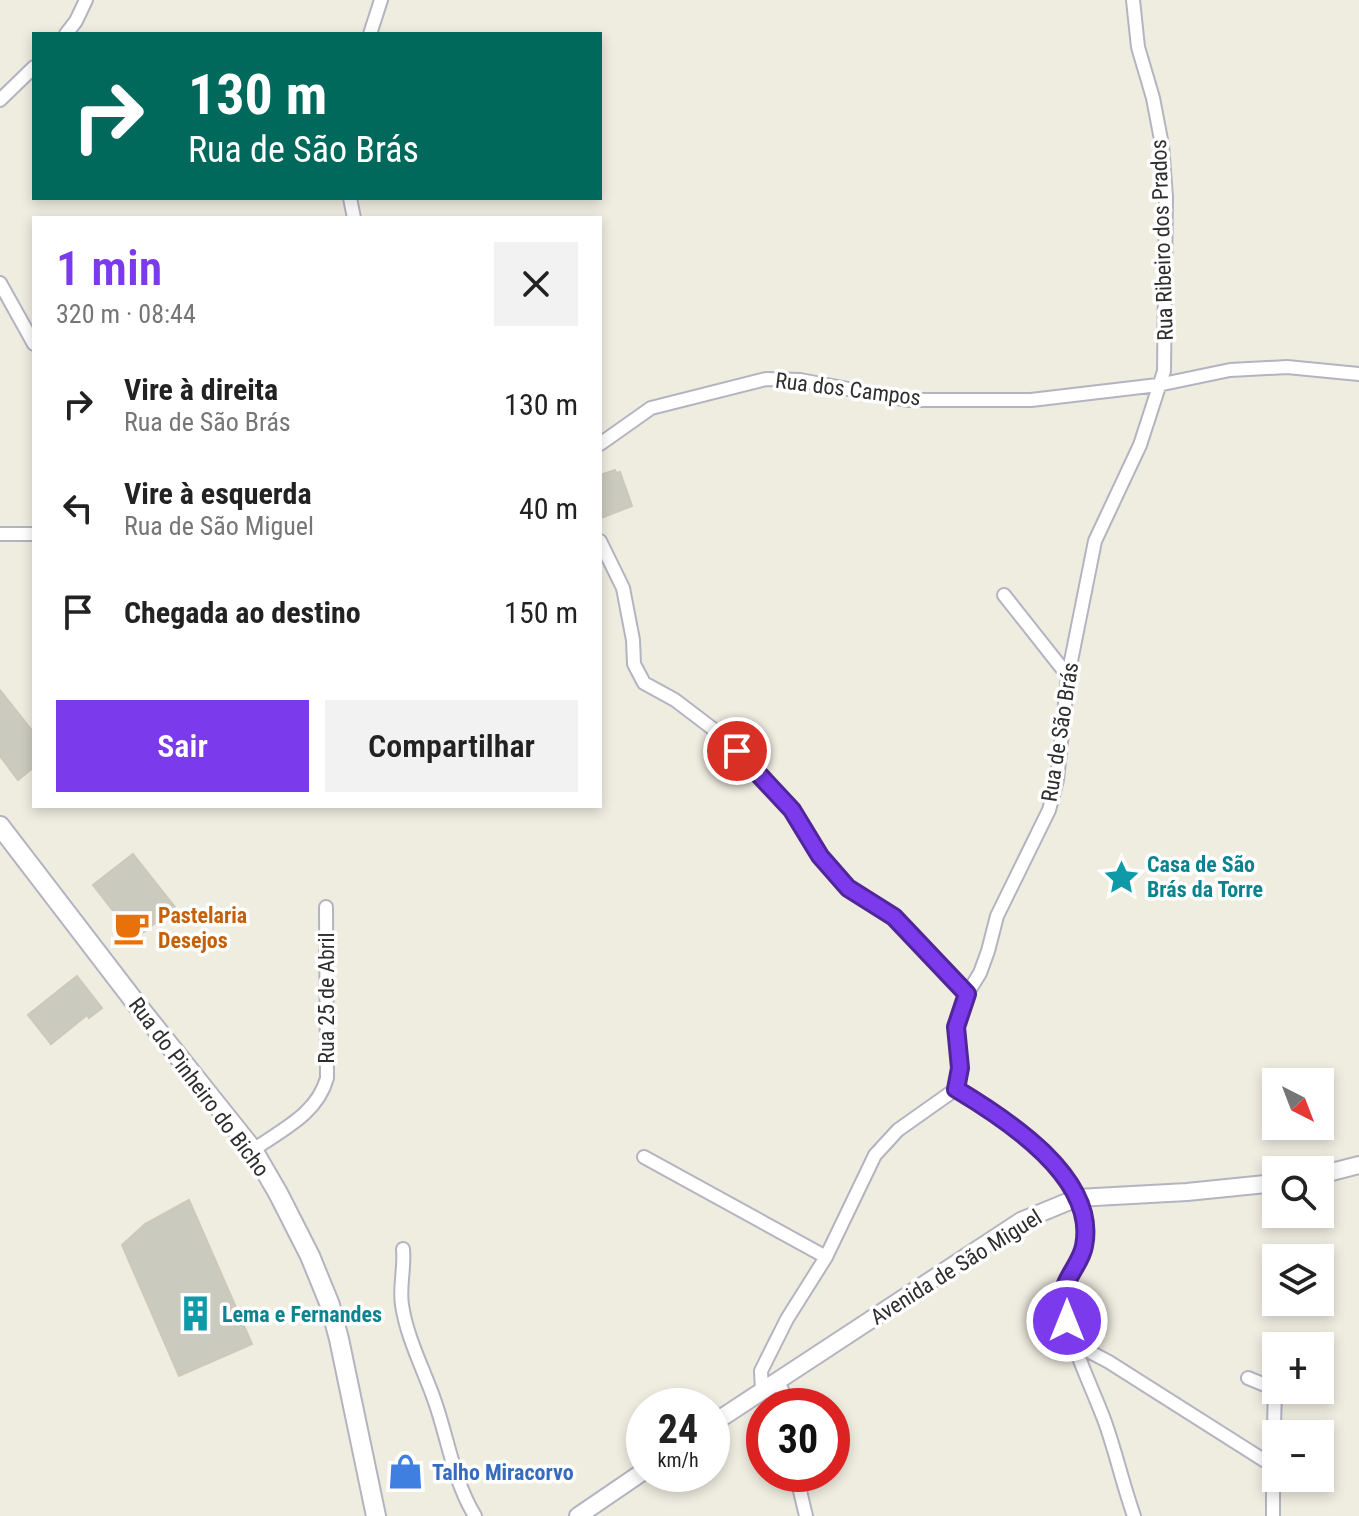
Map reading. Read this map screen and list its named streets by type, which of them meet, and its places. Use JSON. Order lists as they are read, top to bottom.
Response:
{
  "streets": {
    "main road": ["Rua do Pinheiro do Bicho"],
    "street": [
      "Rua Ribeiro dos Prados",
      "Rua dos Campos",
      "Rua de São Brás",
      "Rua 25 de Abril",
      "Avenida de São Miguel"
    ]
  },
  "crossings": [
    ["Rua Ribeiro dos Prados", "Rua dos Campos"],
    ["Rua Ribeiro dos Prados", "Rua de São Brás"],
    ["Rua dos Campos", "Rua de São Brás"],
    ["Rua 25 de Abril", "Rua do Pinheiro do Bicho"]
  ],
  "places": {
    "place": ["Casa de São Brás da Torre"],
    "cafe": ["Pastelaria Desejos"],
    "building": ["Lema e Fernandes"],
    "shop": ["Talho Miracorvo"]
  },
  "north": "bottom right",
  "page": {
    "turn": ["130 m", "Rua de São Brás"],
    "heading": ["1 min", "320 m · 08:44"],
    "list": [
      {
        "name": "Vire à direita",
        "note": "Rua de São Brás",
        "value": "130 m"
      },
      {
        "name": "Vire à esquerda",
        "note": "Rua de São Miguel",
        "value": "40 m"
      },
      {
        "name": "Chegada ao destino",
        "value": "150 m"
      }
    ],
    "buttons": ["Sair", "Compartilhar"],
    "map_buttons": ["+", "−"],
    "speed": "24 km/h",
    "limit": "30"
  }
}
